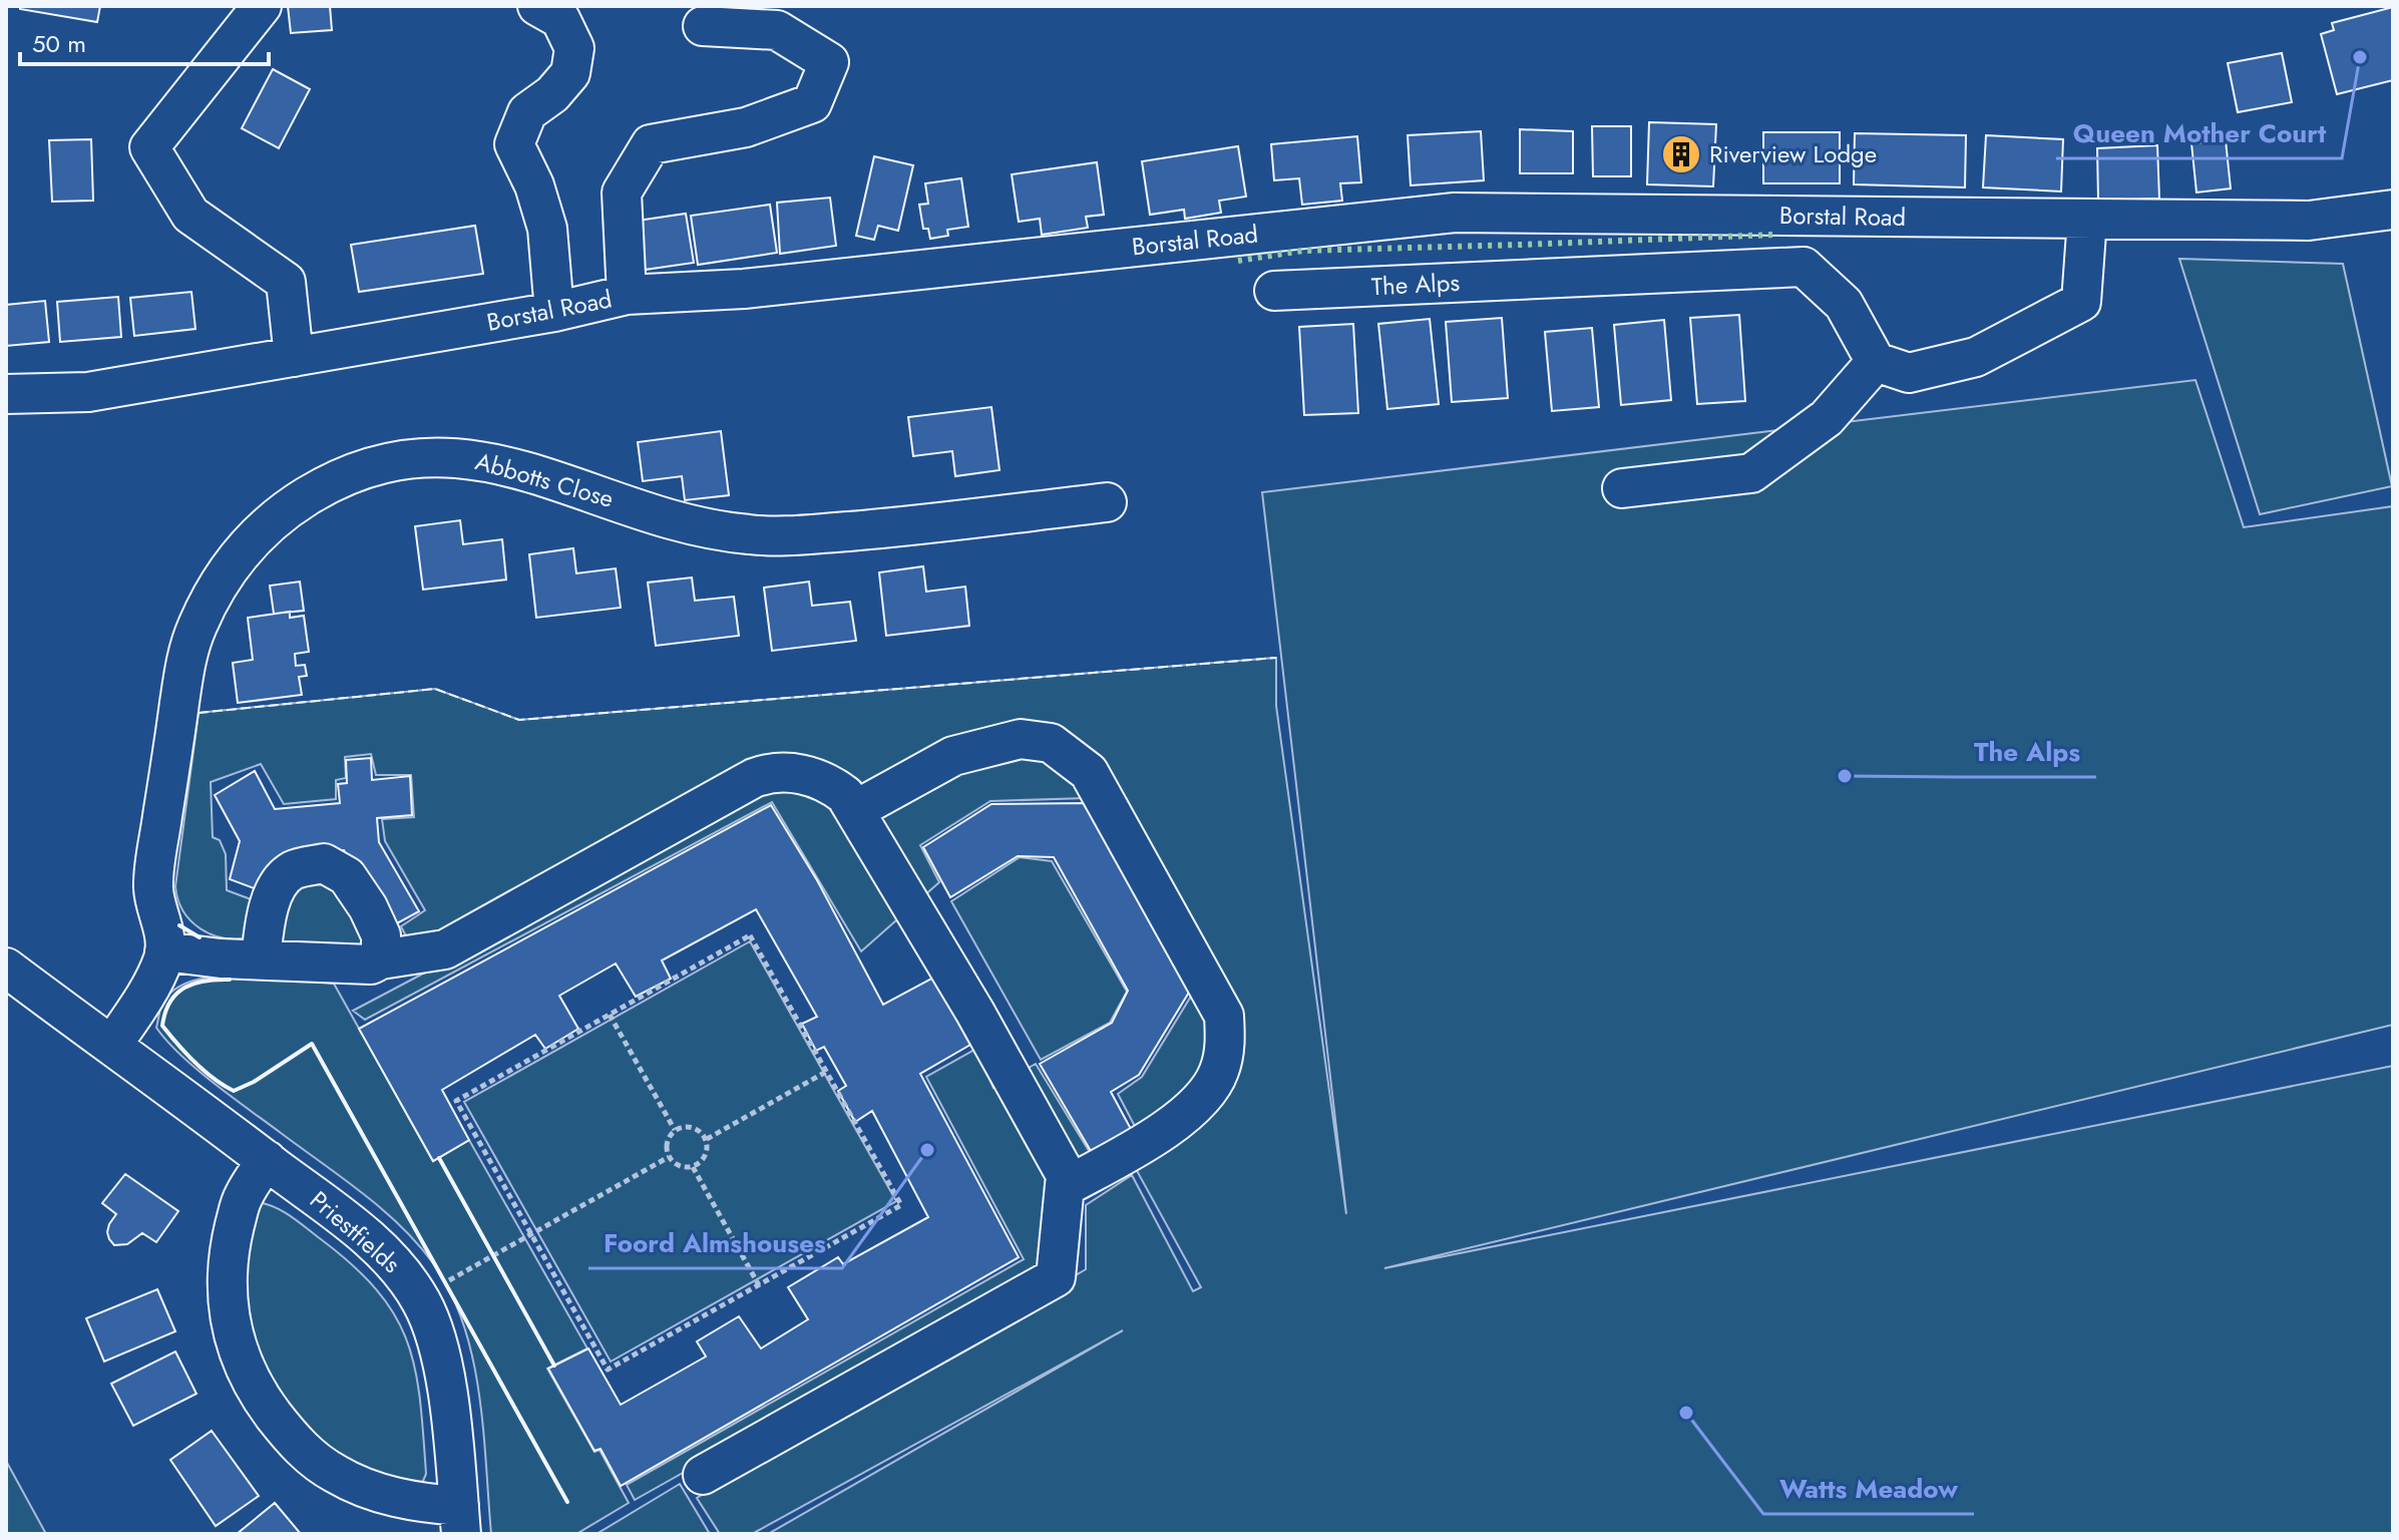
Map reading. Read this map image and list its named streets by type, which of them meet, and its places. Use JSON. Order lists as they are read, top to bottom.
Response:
{
  "streets": {
    "street": [
      "Borstal Road",
      "The Alps",
      "Abbotts Close",
      "Priestfields"
    ]
  },
  "places": {
    "other": [
      "Queen Mother Court",
      "The Alps",
      "Foord Almshouses",
      "Watts Meadow"
    ],
    "building": ["Riverview Lodge"]
  },
  "scale_bar": "50 m"
}
